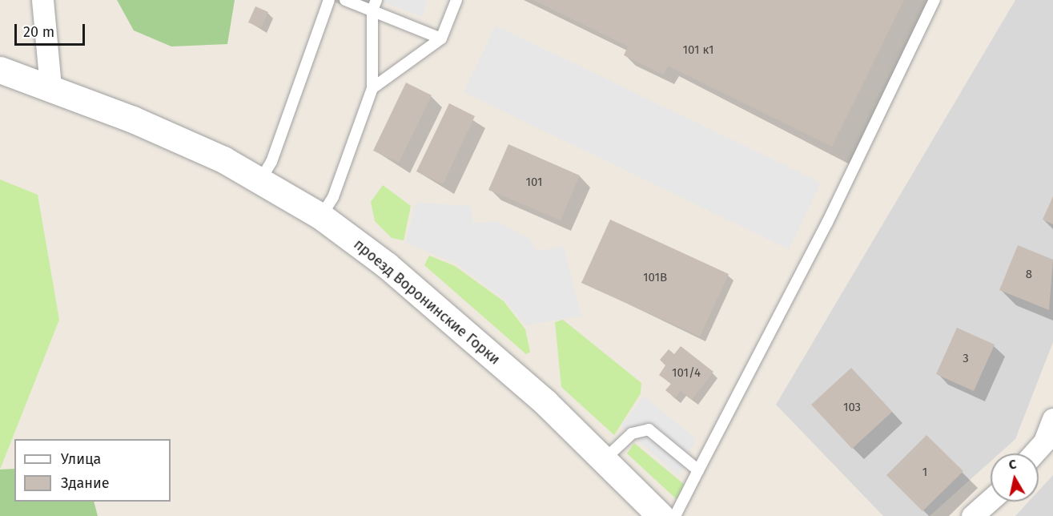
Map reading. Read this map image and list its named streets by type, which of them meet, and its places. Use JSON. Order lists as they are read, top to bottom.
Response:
{
  "streets": {
    "street": ["проезд Воронинские Горки"]
  },
  "house_numbers": [
    "101 к1",
    "101",
    "8",
    "101В",
    "3",
    "101/4",
    "103",
    "1"
  ],
  "legend": ["Улица", "Здание"],
  "scale_bar": "20 m",
  "north": "top"
}
